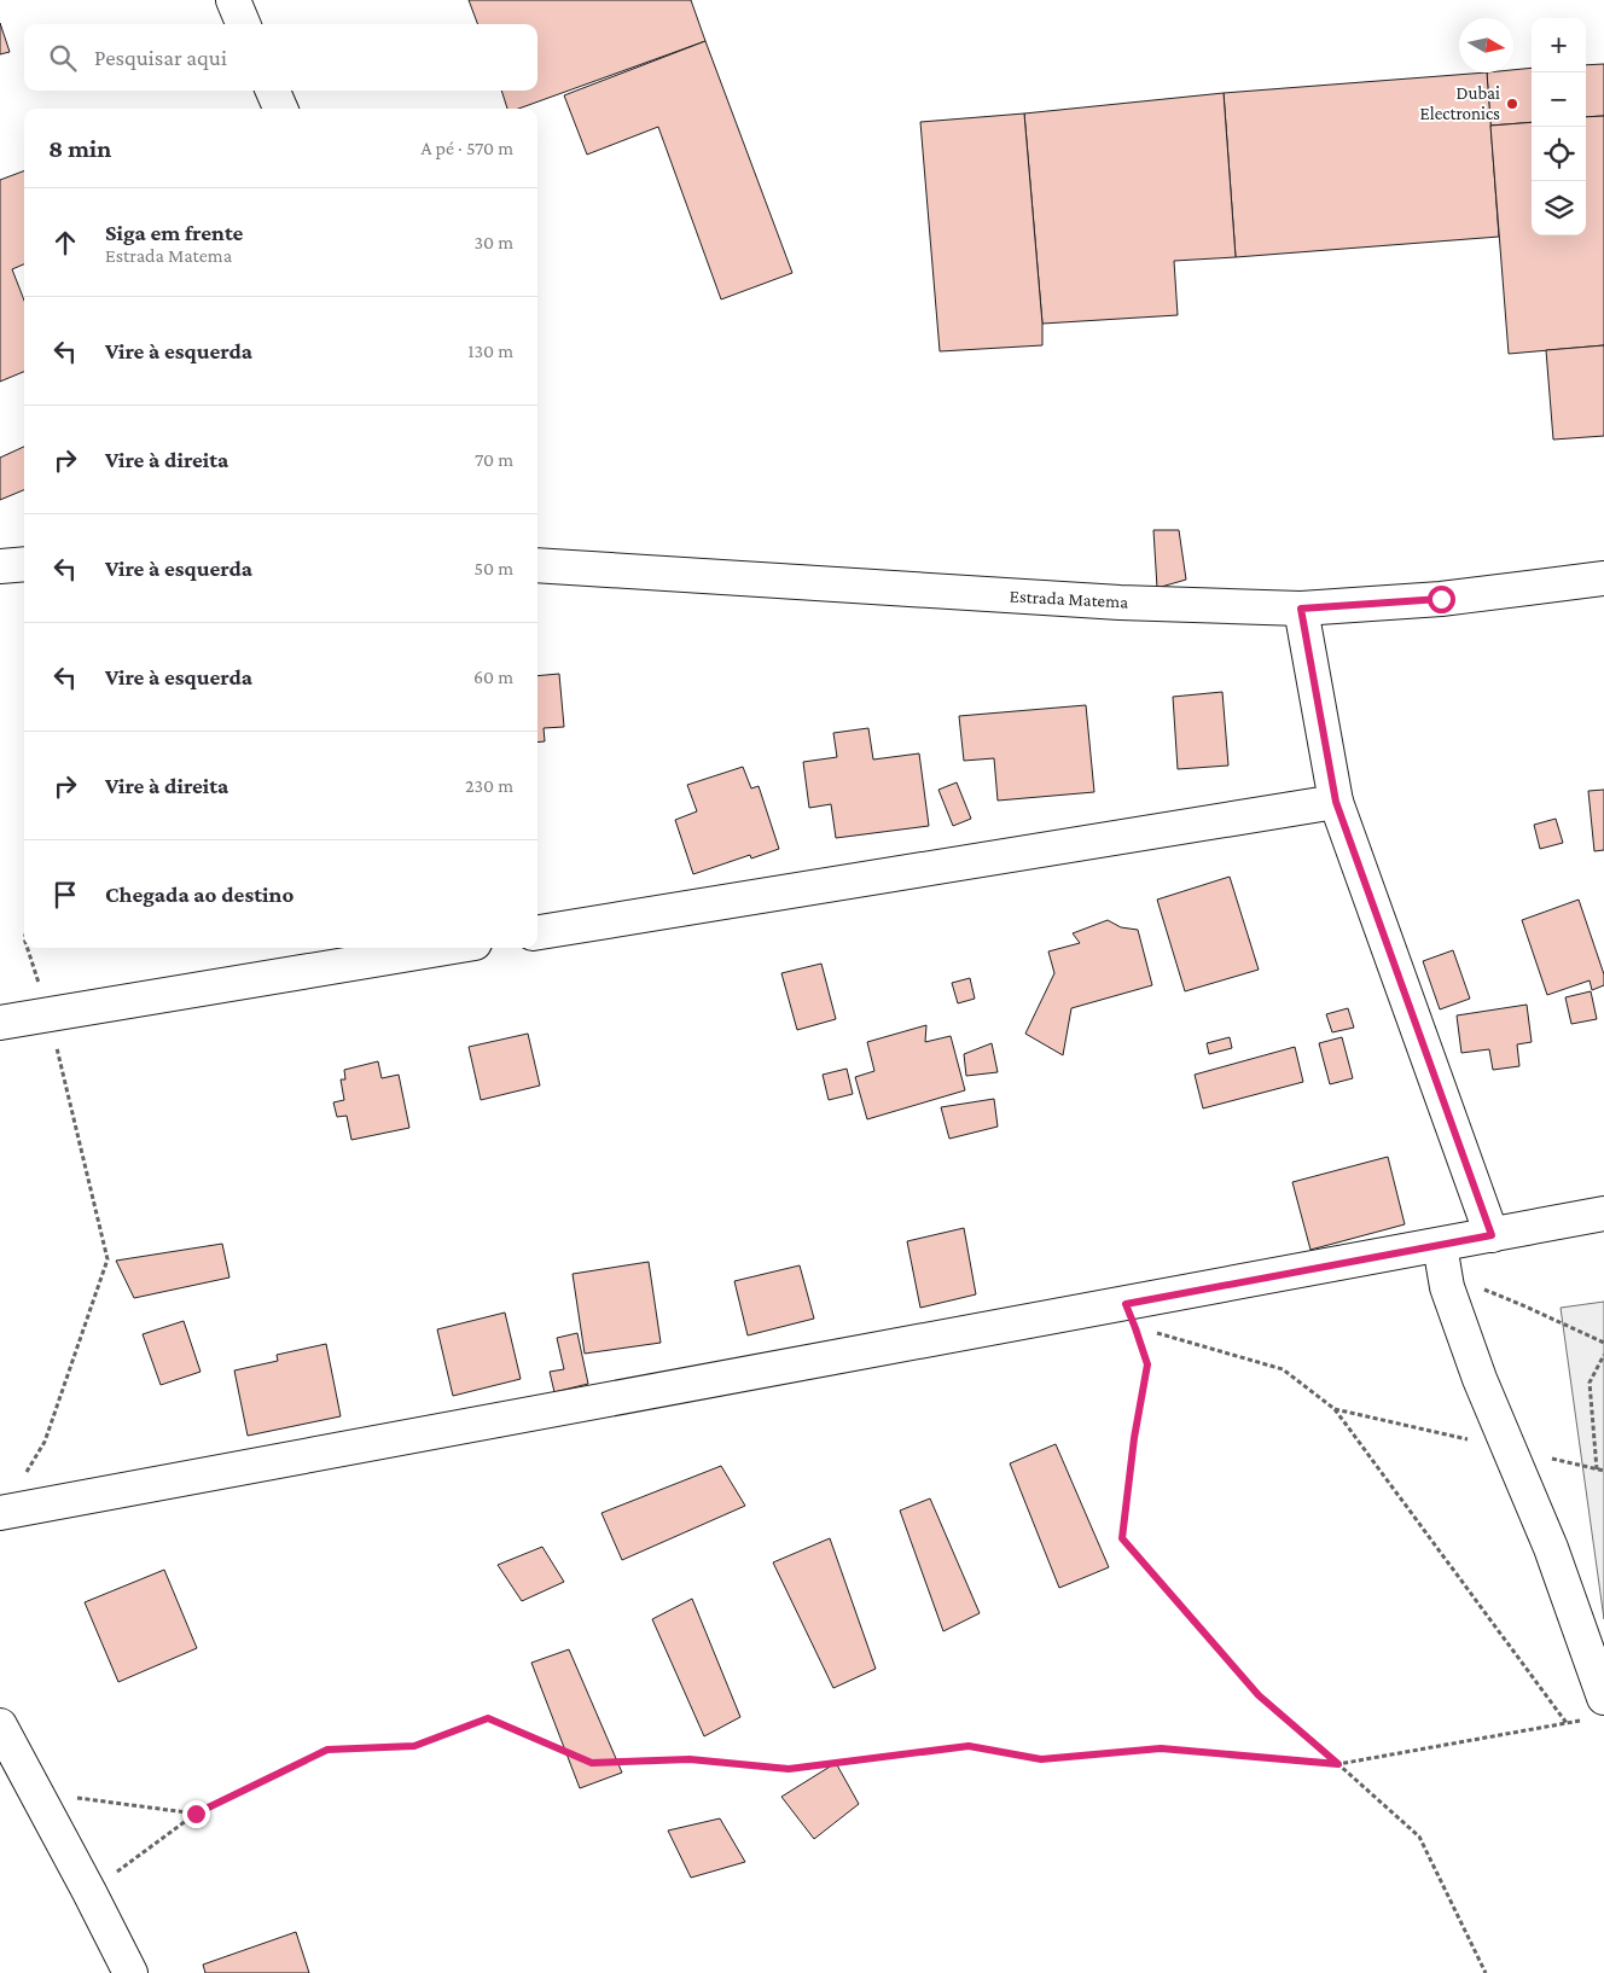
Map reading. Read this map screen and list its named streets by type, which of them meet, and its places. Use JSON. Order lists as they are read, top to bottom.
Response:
{
  "streets": {
    "street": ["Estrada Matema"]
  },
  "places": ["Dubai Electronics"],
  "north": "right",
  "page": {
    "map_buttons": ["+", "−"],
    "search": "Pesquisar aqui",
    "heading": ["8 min", "A pé · 570 m"],
    "list": [
      ["Siga em frente", "Estrada Matema", "30 m"],
      ["Vire à esquerda", "130 m"],
      ["Vire à direita", "70 m"],
      ["Vire à esquerda", "50 m"],
      ["Vire à esquerda", "60 m"],
      ["Vire à direita", "230 m"],
      "Chegada ao destino"
    ]
  }
}
